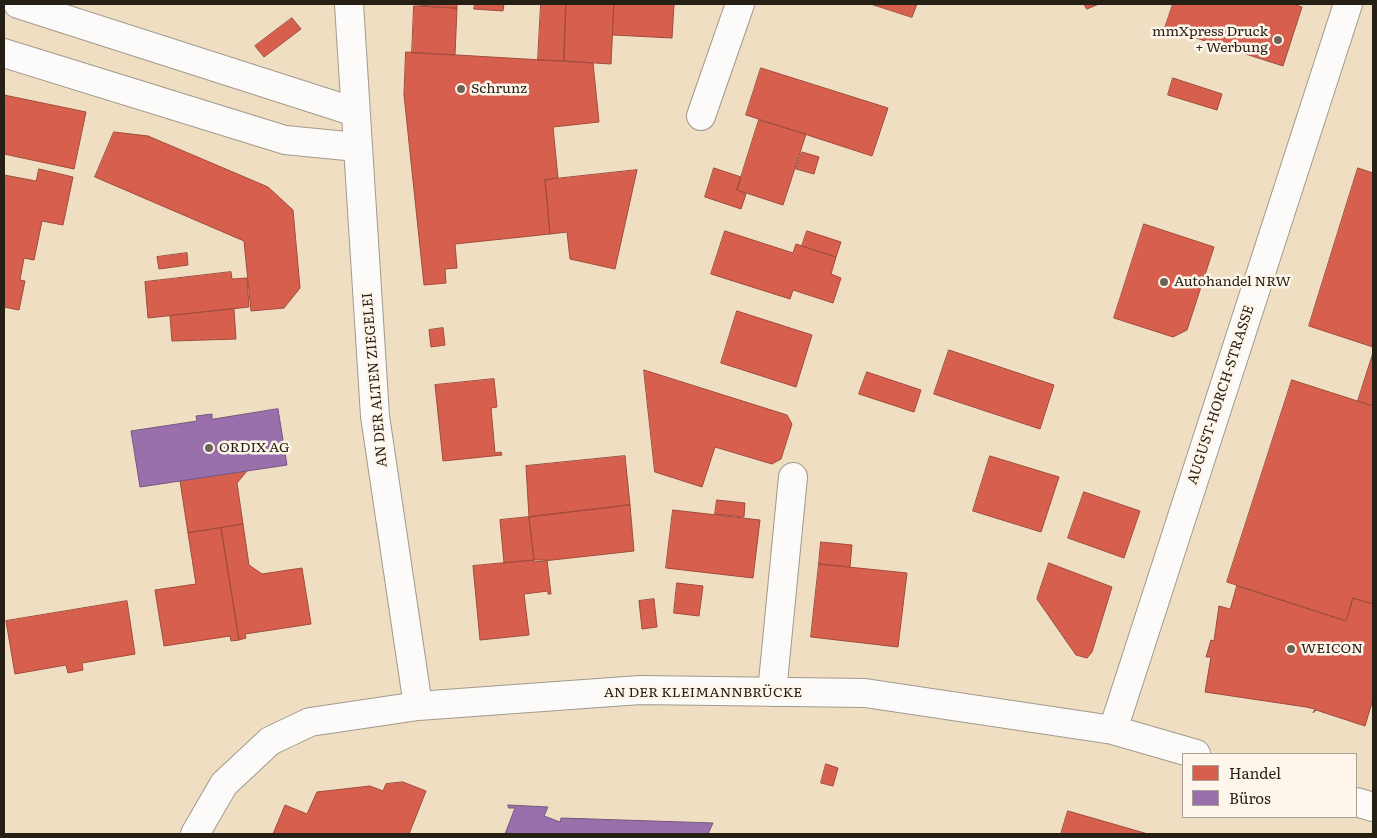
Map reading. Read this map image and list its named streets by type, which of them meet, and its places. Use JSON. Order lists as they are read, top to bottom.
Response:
{
  "streets": {
    "street": ["AN DER ALTEN ZIEGELEI", "AUGUST-HORCH-STRASSE", "AN DER KLEIMANNBRÜCKE"]
  },
  "crossings": [
    ["AN DER ALTEN ZIEGELEI", "AN DER KLEIMANNBRÜCKE"],
    ["AUGUST-HORCH-STRASSE", "AN DER KLEIMANNBRÜCKE"]
  ],
  "places": [
    "mmXpress Druck + Werbung",
    "Schrunz",
    "Autohandel NRW",
    "ORDIX AG",
    "WEICON"
  ],
  "legend": ["Handel", "Büros"]
}
